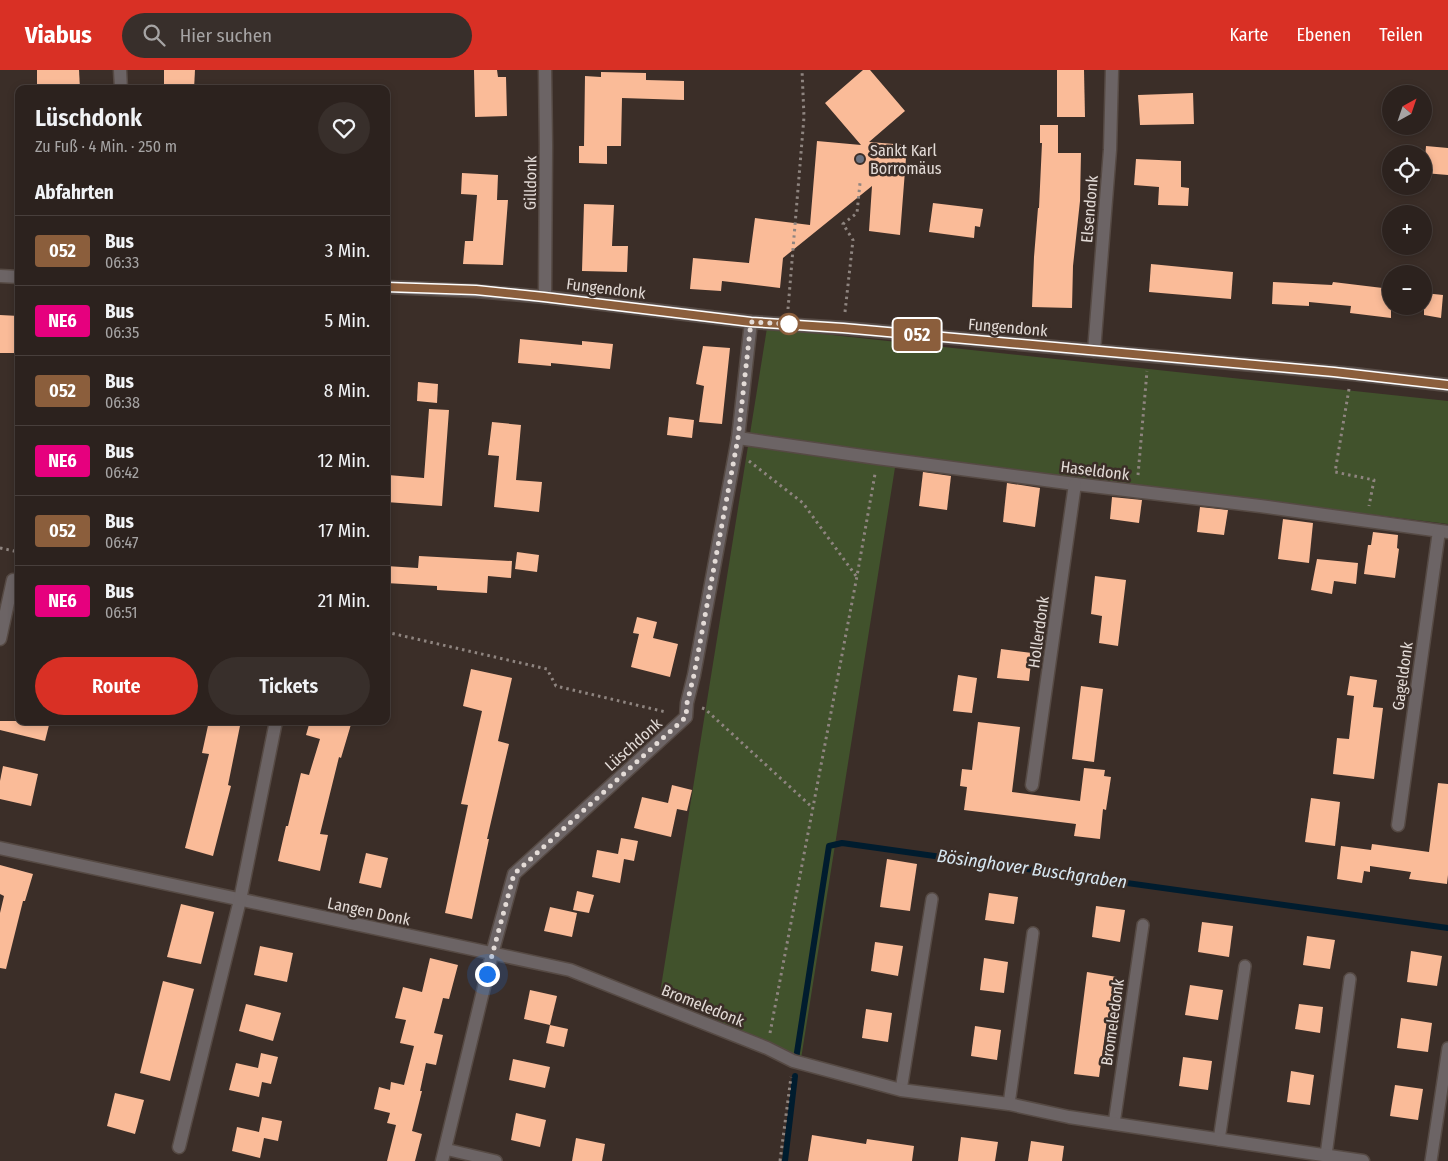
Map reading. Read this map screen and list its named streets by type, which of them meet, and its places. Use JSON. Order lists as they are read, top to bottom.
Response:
{
  "streets": {
    "street": [
      "Gilldonk",
      "Elsendonk",
      "Fungendonk",
      "Haseldonk",
      "Hollerdonk",
      "Gageldonk",
      "Lüschdonk",
      "Langen Donk",
      "Bromeledonk"
    ]
  },
  "crossings": [
    ["Gilldonk", "Fungendonk"],
    ["Elsendonk", "Fungendonk"],
    ["Fungendonk", "Lüschdonk"],
    ["Haseldonk", "Hollerdonk"],
    ["Haseldonk", "Gageldonk"],
    ["Haseldonk", "Lüschdonk"],
    ["Lüschdonk", "Langen Donk"],
    ["Lüschdonk", "Bromeledonk"],
    ["Langen Donk", "Bromeledonk"]
  ],
  "water": ["Bösinghover Buschgraben"],
  "places": ["Sankt Karl Borromäus"],
  "lines": ["bus line 052"],
  "north": "top right",
  "page": {
    "header": "Viabus",
    "search": "Hier suchen",
    "nav": ["Karte", "Ebenen", "Teilen"],
    "on_map": "052",
    "map_buttons": ["+", "−"],
    "heading": [
      ["Lüschdonk", "Zu Fuß · 4 Min. · 250 m"],
      "Abfahrten"
    ],
    "list": [
      {
        "mark": "052",
        "name": "Bus",
        "note": "06:33",
        "value": "3 Min."
      },
      {
        "mark": "NE6",
        "name": "Bus",
        "note": "06:35",
        "value": "5 Min."
      },
      {
        "mark": "052",
        "name": "Bus",
        "note": "06:38",
        "value": "8 Min."
      },
      {
        "mark": "NE6",
        "name": "Bus",
        "note": "06:42",
        "value": "12 Min."
      },
      {
        "mark": "052",
        "name": "Bus",
        "note": "06:47",
        "value": "17 Min."
      },
      {
        "mark": "NE6",
        "name": "Bus",
        "note": "06:51",
        "value": "21 Min."
      }
    ],
    "buttons": ["Route", "Tickets"]
  }
}
